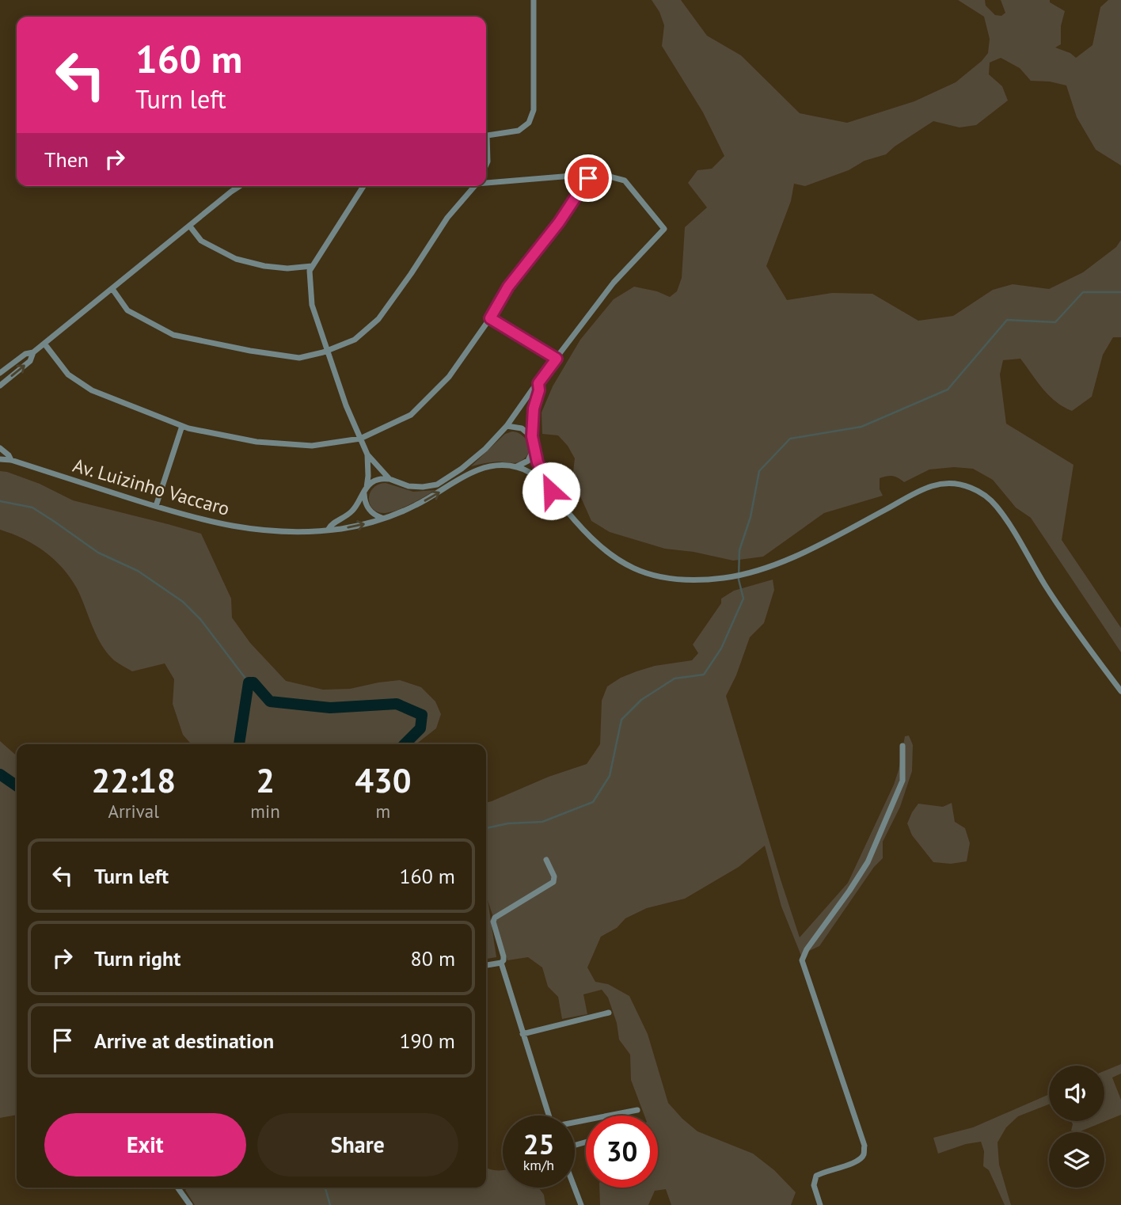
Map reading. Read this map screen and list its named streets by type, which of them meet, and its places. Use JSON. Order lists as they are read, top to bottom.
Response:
{
  "streets": {
    "street": ["Av. Luizinho Vaccaro"]
  },
  "page": {
    "turn": ["160 m", "Turn left"],
    "then": "Then",
    "eta": [
      "22:18",
      "Arrival",
      "2",
      "min",
      "430",
      "m"
    ],
    "list": [
      {
        "name": "Turn left",
        "value": "160 m"
      },
      {
        "name": "Turn right",
        "value": "80 m"
      },
      {
        "name": "Arrive at destination",
        "value": "190 m"
      }
    ],
    "buttons": ["Exit", "Share"],
    "speed": "25 km/h",
    "limit": "30"
  }
}
